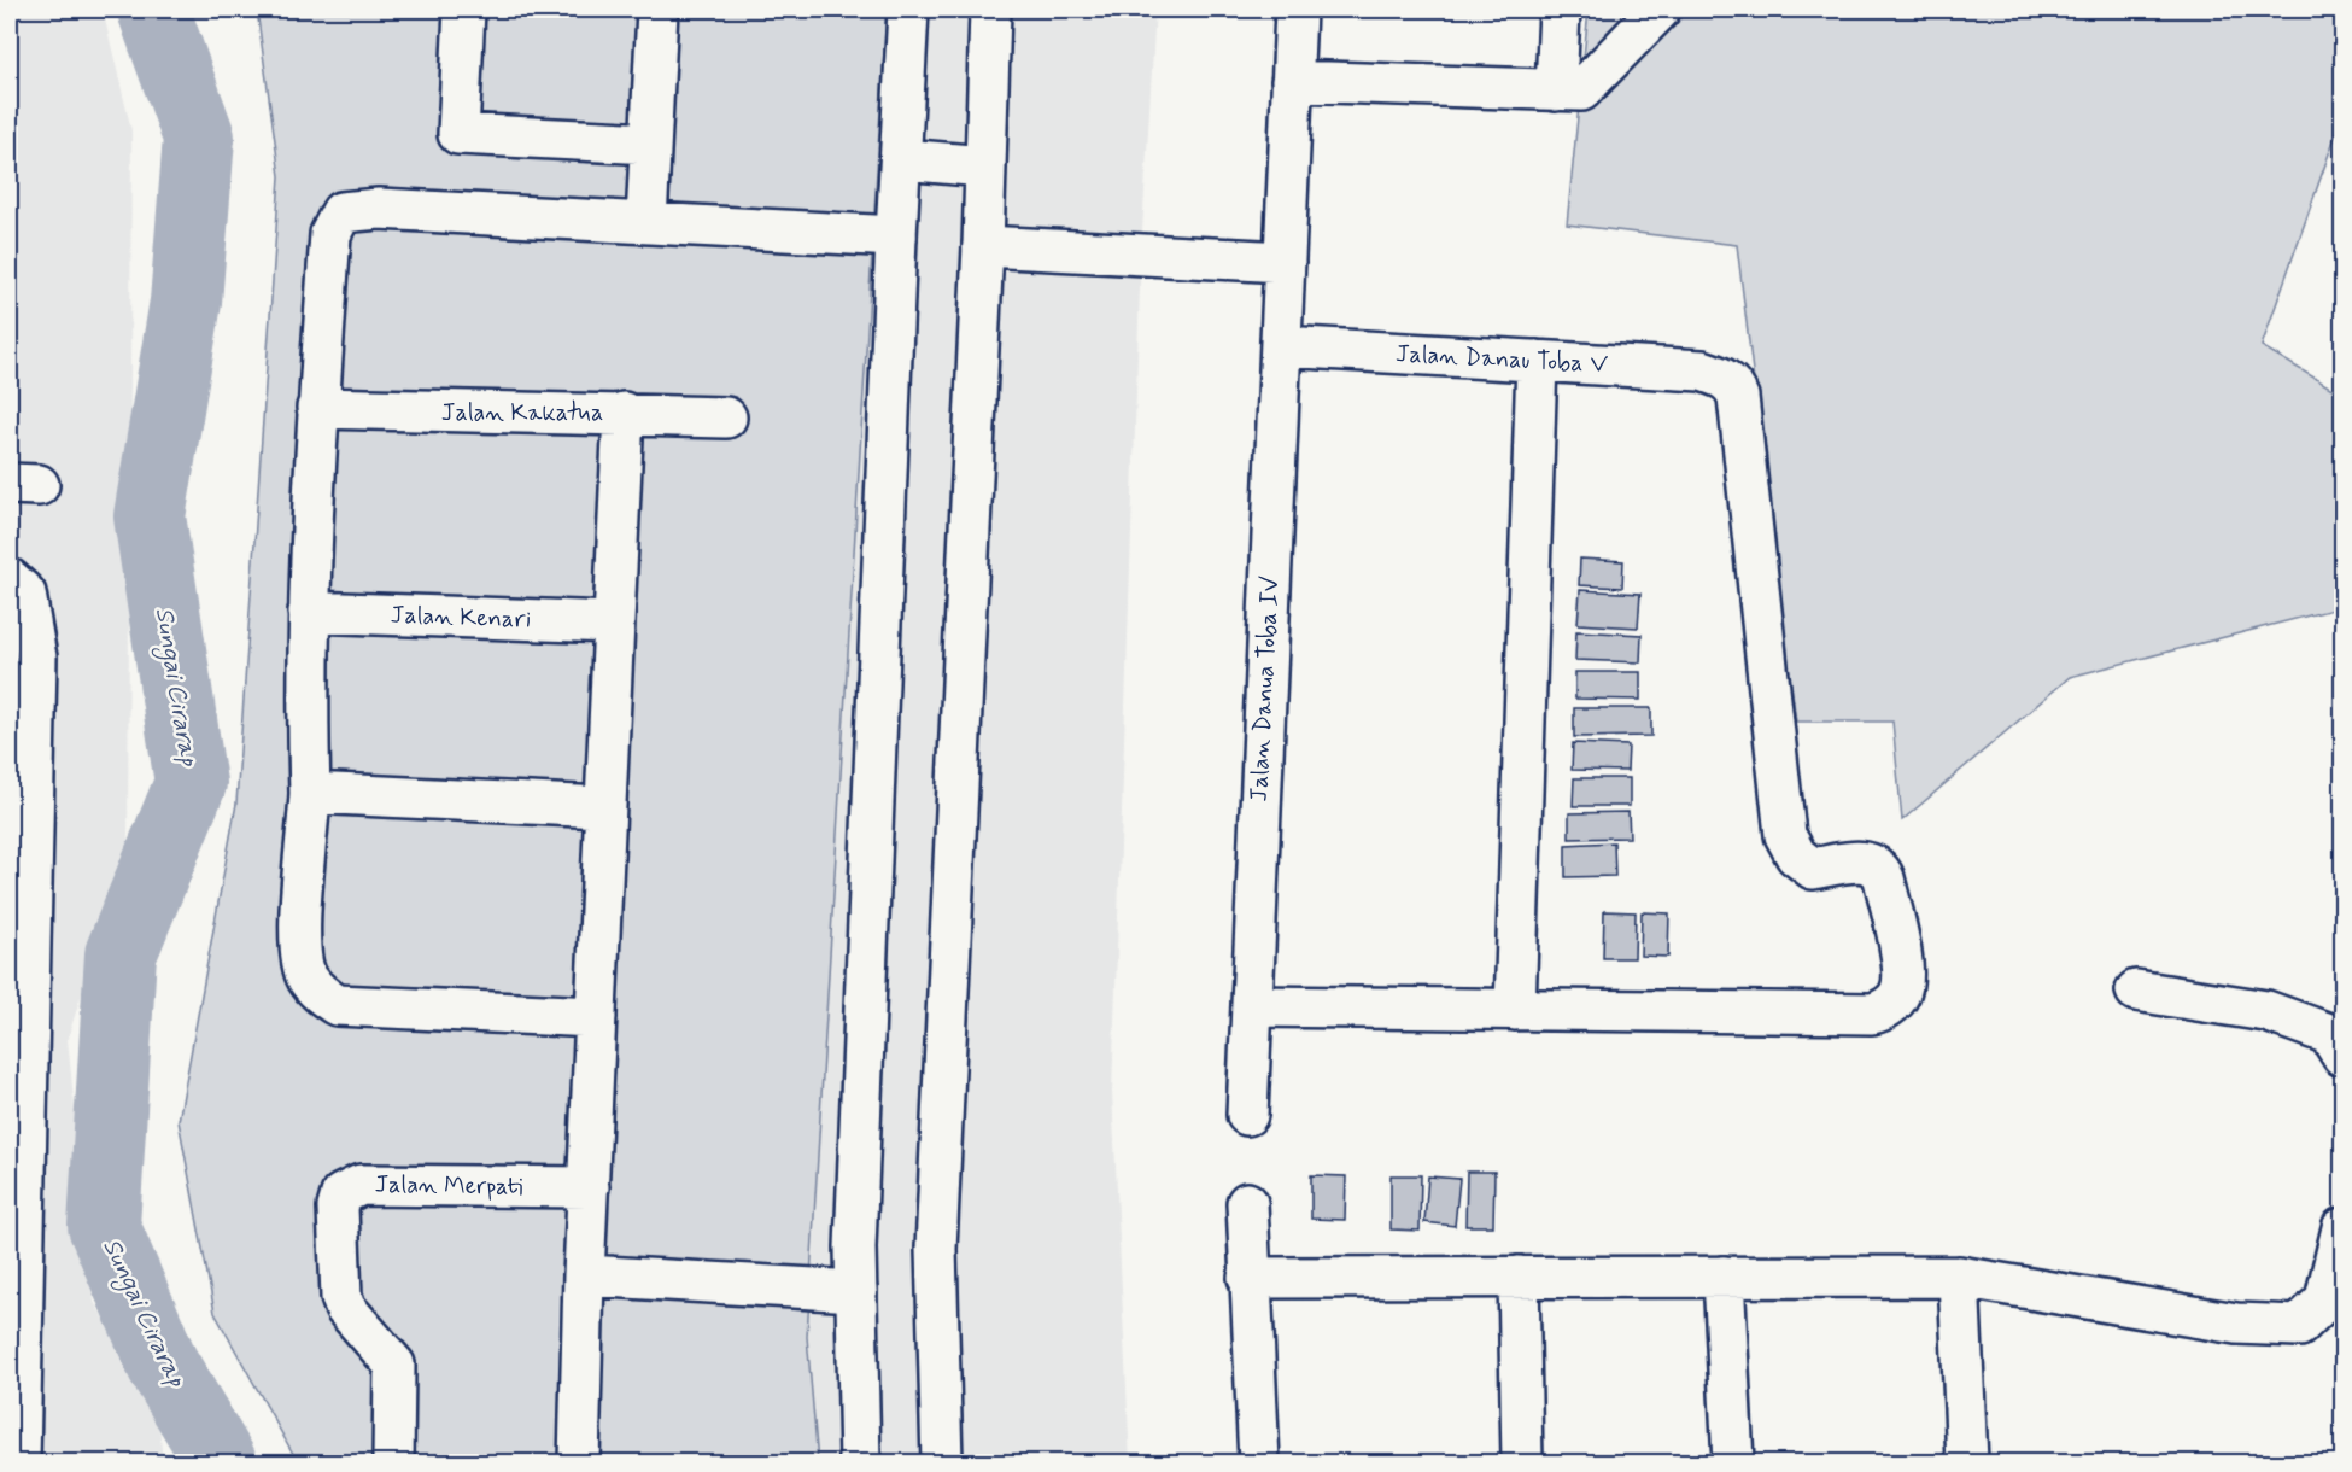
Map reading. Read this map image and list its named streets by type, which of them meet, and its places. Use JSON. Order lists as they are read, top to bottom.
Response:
{
  "streets": {
    "street": [
      "Jalan Danau Toba V",
      "Jalan Kakatua",
      "Jalan Kenari",
      "Jalan Danua Toba IV",
      "Jalan Merpati"
    ]
  },
  "crossings": [
    ["Jalan Danau Toba V", "Jalan Danua Toba IV"]
  ],
  "water": ["Sungai Cirarap"]
}
